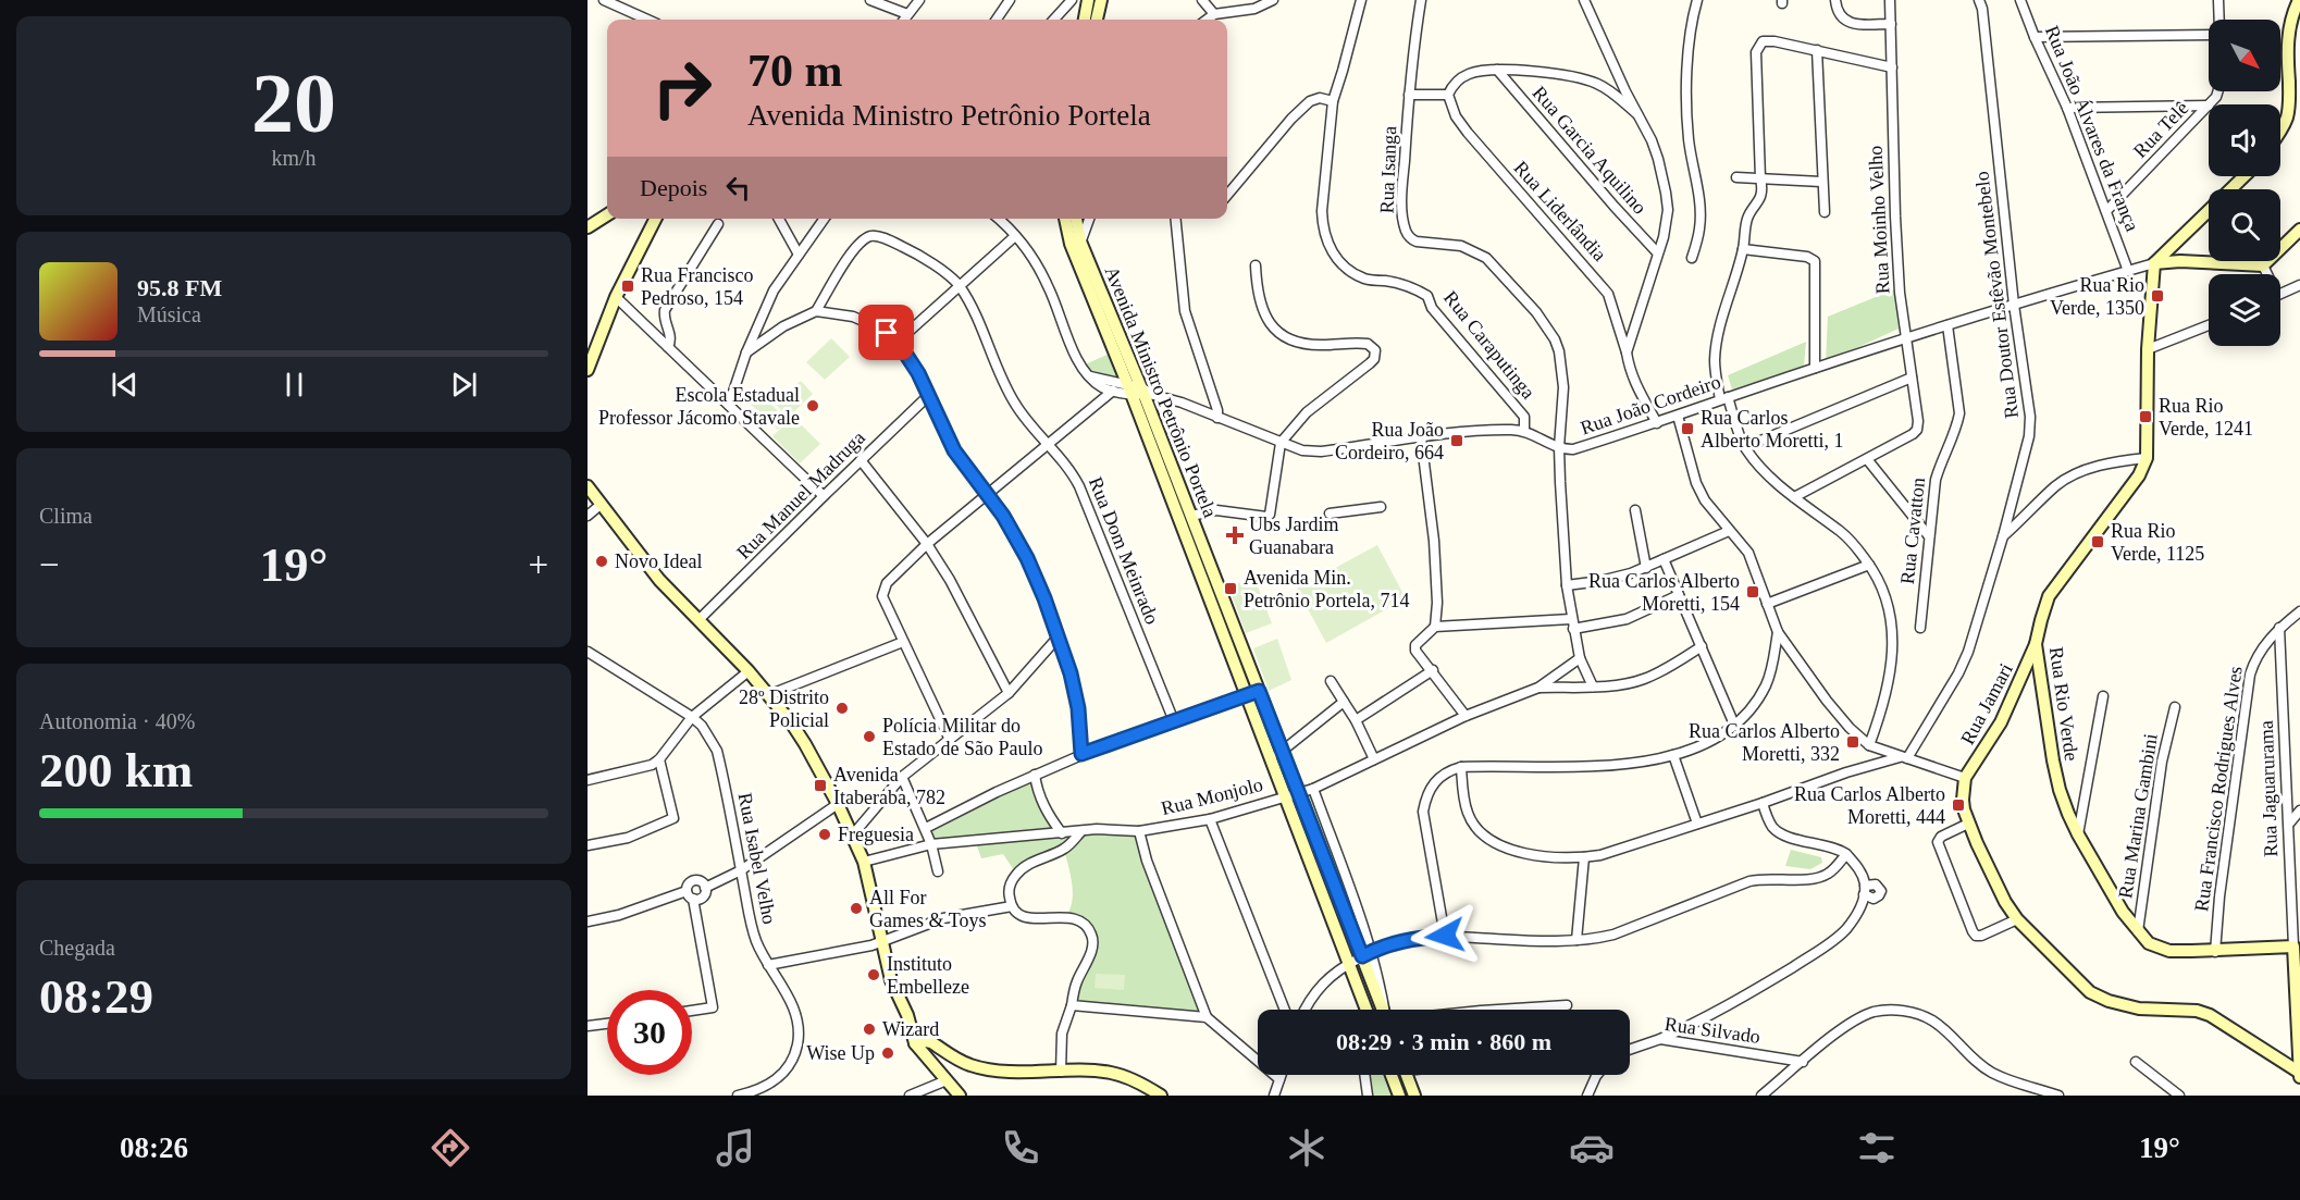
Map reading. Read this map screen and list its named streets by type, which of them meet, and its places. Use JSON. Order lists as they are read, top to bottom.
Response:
{
  "streets": {
    "main road": ["Avenida Ministro Petrônio Portela", "Rua Jamari", "Rua Rio Verde"],
    "street": [
      "Rua João Álvares da França",
      "Rua Telê",
      "Rua Garcia Aquilino",
      "Rua Isanga",
      "Rua Liderlândia",
      "Rua Moinho Velho",
      "Rua Doutor Estêvão Montebelo",
      "Rua Caraputinga",
      "Rua João Cordeiro",
      "Rua Manuel Madruga",
      "Rua Cavatton",
      "Rua Dom Meinrado",
      "Rua Francisco Rodrigues Alves",
      "Rua Jaguarurama",
      "Rua Monjolo",
      "Rua Marina Gambini",
      "Rua Isabel Velho",
      "Rua Silvado"
    ]
  },
  "crossings": [
    ["Rua João Álvares da França", "Rua Telê"],
    ["Rua João Álvares da França", "Rua João Cordeiro"],
    ["Rua Isanga", "Rua João Cordeiro"],
    ["Rua Isanga", "Rua Monjolo"],
    ["Rua Liderlândia", "Rua João Cordeiro"],
    ["Rua Moinho Velho", "Rua João Cordeiro"],
    ["Rua Doutor Estêvão Montebelo", "Rua João Cordeiro"],
    ["Rua Caraputinga", "Rua João Cordeiro"],
    ["Avenida Ministro Petrônio Portela", "Rua João Cordeiro"],
    ["Avenida Ministro Petrônio Portela", "Rua Monjolo"],
    ["Rua João Cordeiro", "Rua Cavatton"],
    ["Rua João Cordeiro", "Rua Rio Verde"],
    ["Rua Manuel Madruga", "Rua Dom Meinrado"],
    ["Rua Jamari", "Rua Rio Verde"],
    ["Rua Rio Verde", "Rua Francisco Rodrigues Alves"],
    ["Rua Rio Verde", "Rua Jaguarurama"],
    ["Rua Rio Verde", "Rua Marina Gambini"],
    ["Rua Francisco Rodrigues Alves", "Rua Jaguarurama"]
  ],
  "places": {
    "transit": [
      "Rua Francisco Pedroso, 154",
      "Rua Rio Verde, 1350",
      "Rua Rio Verde, 1241",
      "Rua Carlos Alberto Moretti, 1",
      "Rua João Cordeiro, 664",
      "Rua Rio Verde, 1125",
      "Avenida Min. Petrônio Portela, 714",
      "Rua Carlos Alberto Moretti, 154",
      "Rua Carlos Alberto Moretti, 332",
      "Avenida Itaberaba, 782",
      "Rua Carlos Alberto Moretti, 444"
    ],
    "other": [
      "Escola Estadual Professor Jácomo Stavale",
      "Novo Ideal",
      "28º Distrito Policial",
      "Polícia Militar do Estado de São Paulo",
      "Freguesia",
      "All For Games & Toys",
      "Instituto Embelleze",
      "Wizard",
      "Wise Up"
    ],
    "health": ["Ubs Jardim Guanabara"]
  },
  "north": "bottom right",
  "page": {
    "tile": [
      ["20", "km/h"],
      "Clima",
      ["Autonomia · 40%", "200 km"],
      ["Chegada", "08:29"]
    ],
    "turn": ["70 m", "Avenida Ministro Petrônio Portela"],
    "then": "Depois",
    "song": ["95.8 FM", "Música"],
    "heat": ["−", "19°", "+"],
    "limit": "30",
    "trip": "08:29 · 3 min · 860 m",
    "tabs": ["08:26", "19°"]
  }
}
